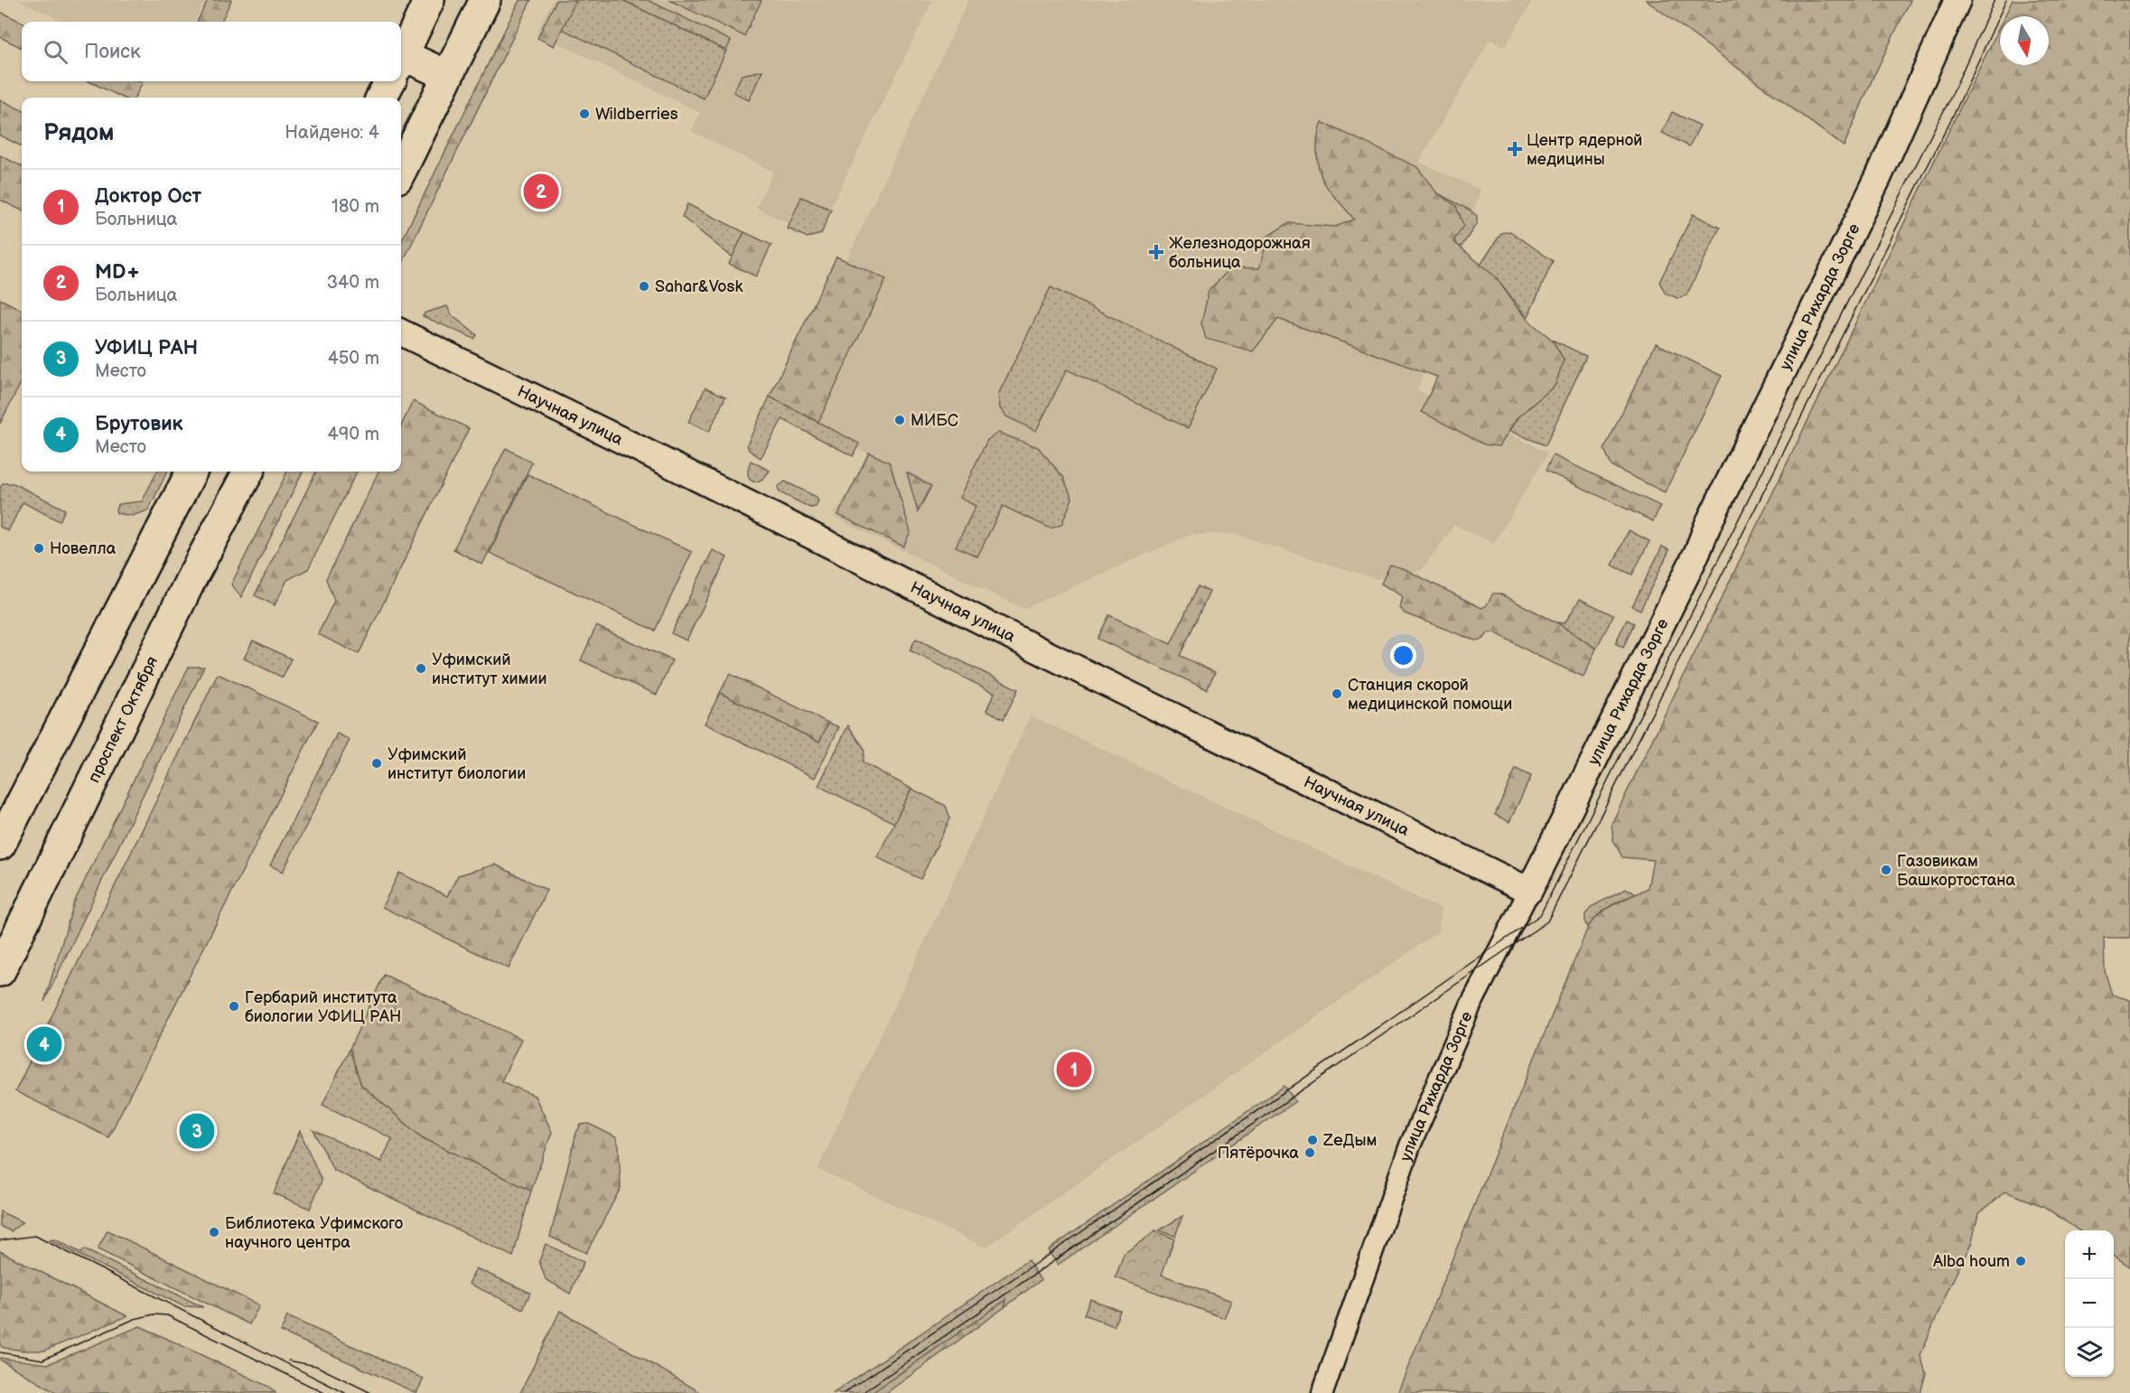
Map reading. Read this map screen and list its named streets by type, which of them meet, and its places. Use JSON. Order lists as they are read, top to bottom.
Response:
{
  "streets": {
    "main road": ["проспект Октября"],
    "street": ["улица Рихарда Зорге", "Научная улица"]
  },
  "crossings": [
    ["улица Рихарда Зорге", "Научная улица"]
  ],
  "places": {
    "other": [
      "Wildberries",
      "Sahar&Vosk",
      "МИБС",
      "Новелла",
      "Уфимский институт химии",
      "Станция скорой медицинской помощи",
      "Уфимский институт биологии",
      "Газовикам Башкортостана",
      "Гербарий института биологии УФИЦ РАН",
      "ZeДым",
      "Пятёрочка",
      "Библиотека Уфимского научного центра",
      "Alba houm"
    ],
    "health": ["Центр ядерной медицины", "Железнодорожная больница"]
  },
  "north": "bottom",
  "page": {
    "search": "Поиск",
    "heading": ["Рядом", "Найдено: 4"],
    "list": [
      {
        "mark": "1",
        "name": "Доктор Ост",
        "note": "Больница",
        "value": "180 m"
      },
      {
        "mark": "2",
        "name": "MD+",
        "note": "Больница",
        "value": "340 m"
      },
      {
        "mark": "3",
        "name": "УФИЦ РАН",
        "note": "Место",
        "value": "450 m"
      },
      {
        "mark": "4",
        "name": "Брутовик",
        "note": "Место",
        "value": "490 m"
      }
    ],
    "pins": [
      "2",
      "4",
      "1",
      "3"
    ],
    "map_buttons": ["+", "−"]
  }
}
